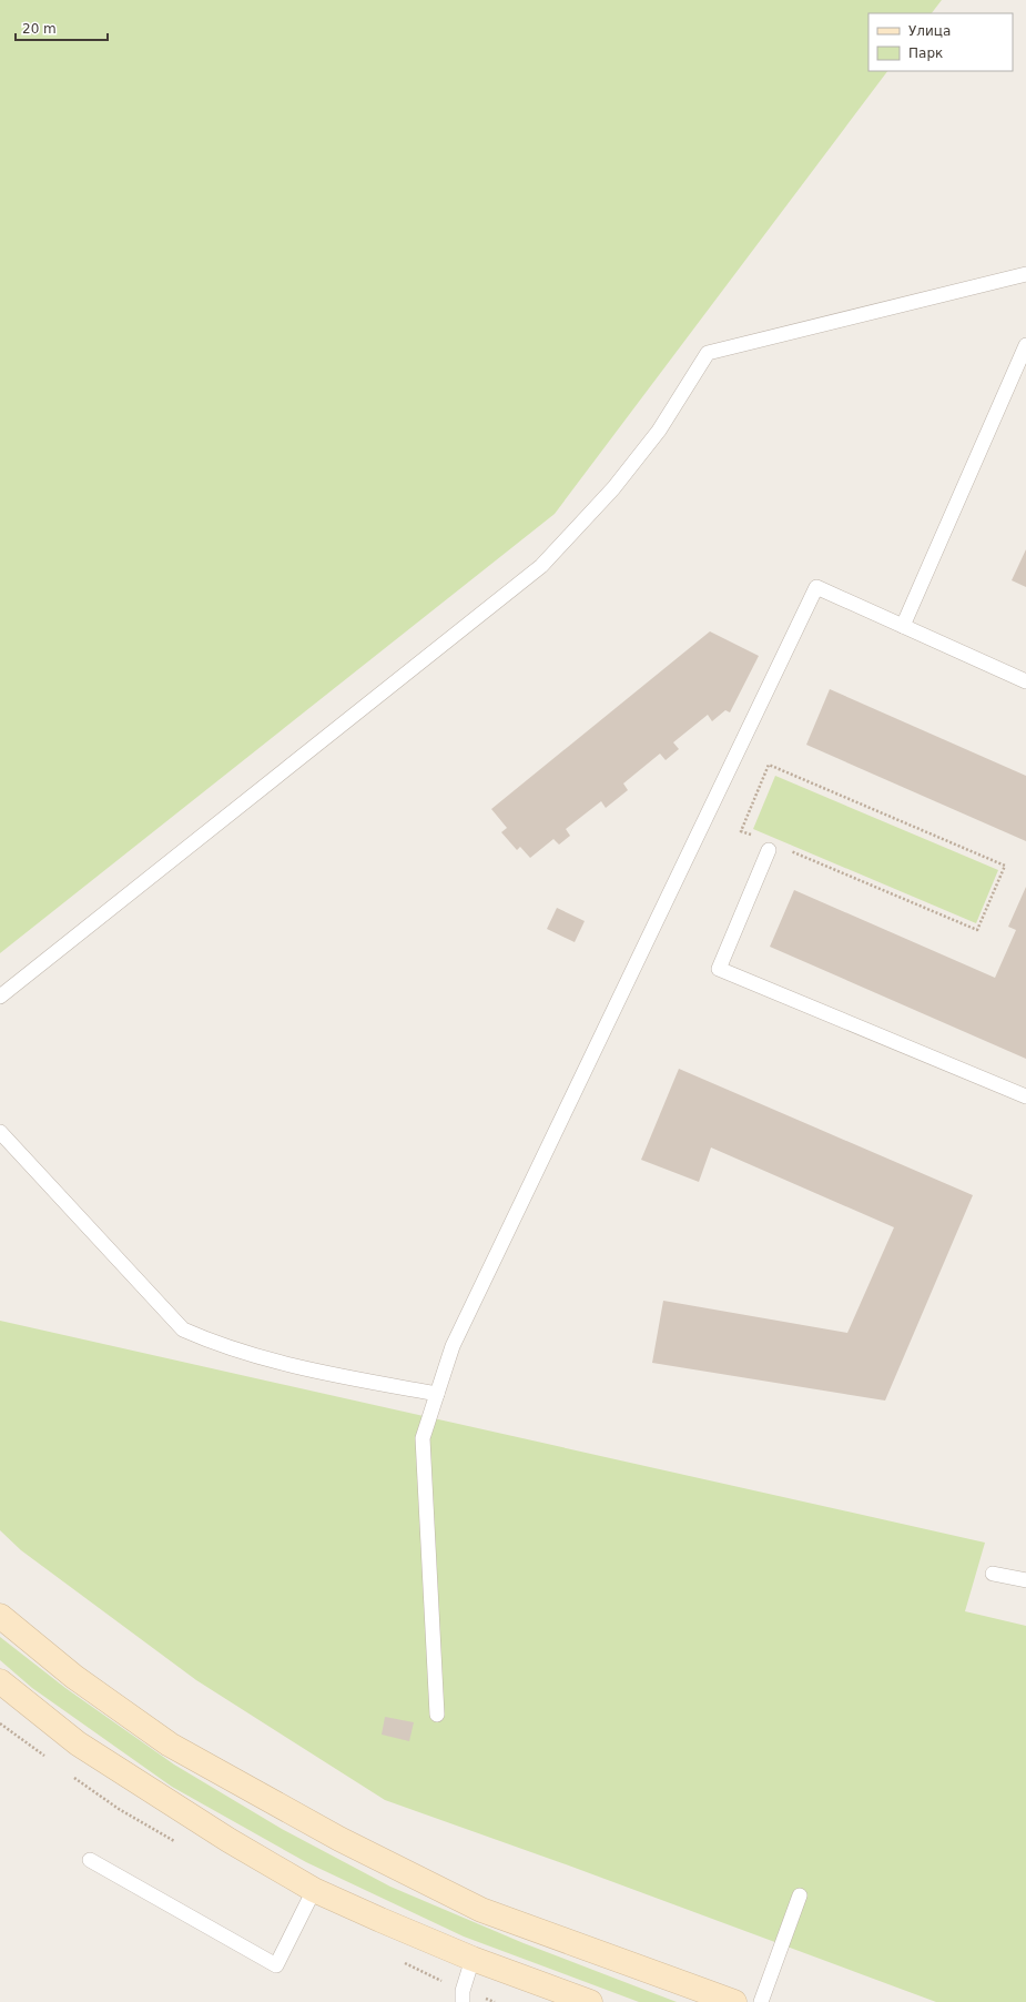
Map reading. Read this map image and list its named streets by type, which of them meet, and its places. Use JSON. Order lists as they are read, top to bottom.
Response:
{
  "legend": ["Улица", "Парк"],
  "scale_bar": "20 m"
}
